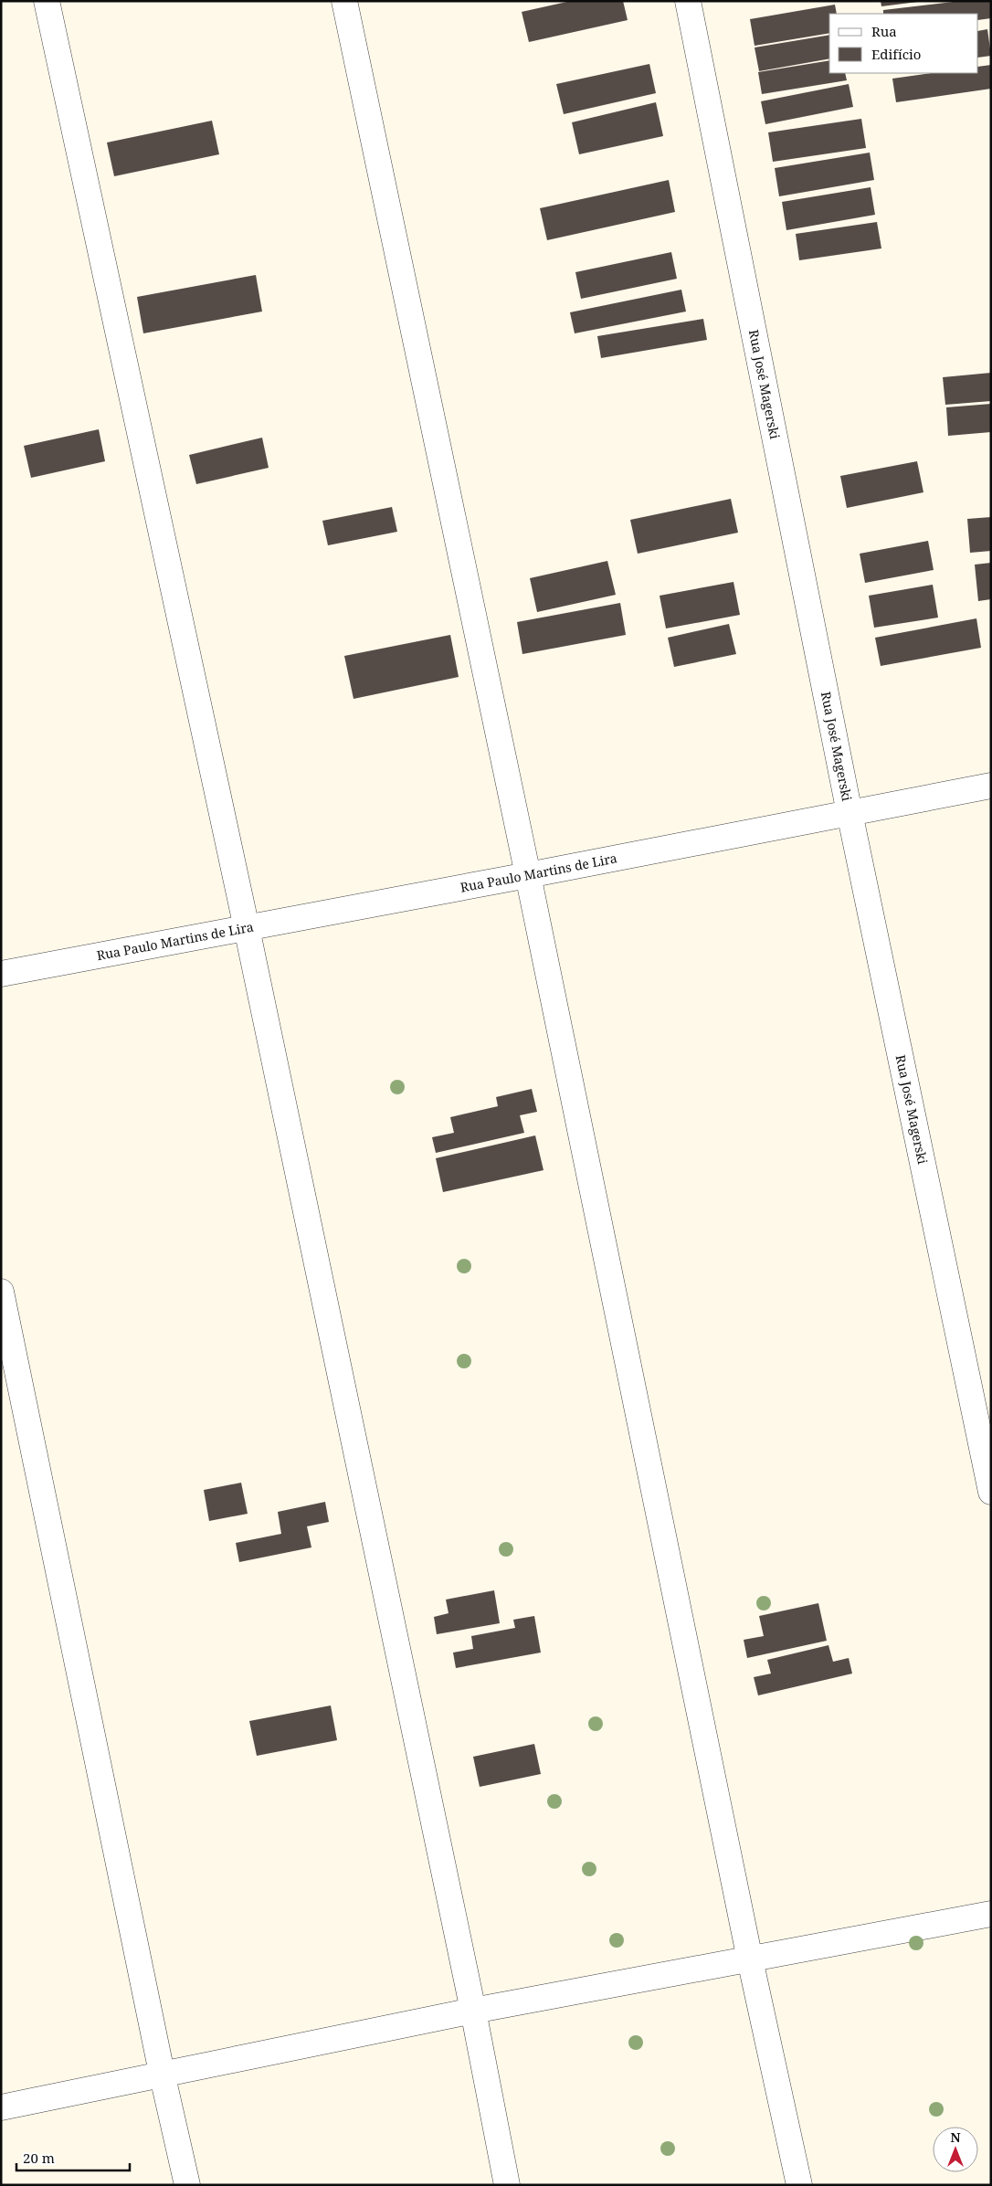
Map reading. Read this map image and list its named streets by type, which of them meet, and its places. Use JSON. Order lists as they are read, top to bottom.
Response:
{
  "streets": {
    "street": ["Rua José Magerski", "Rua Paulo Martins de Lira"]
  },
  "crossings": [
    ["Rua José Magerski", "Rua Paulo Martins de Lira"]
  ],
  "legend": ["Rua", "Edifício"],
  "scale_bar": "20 m",
  "north": "top"
}
